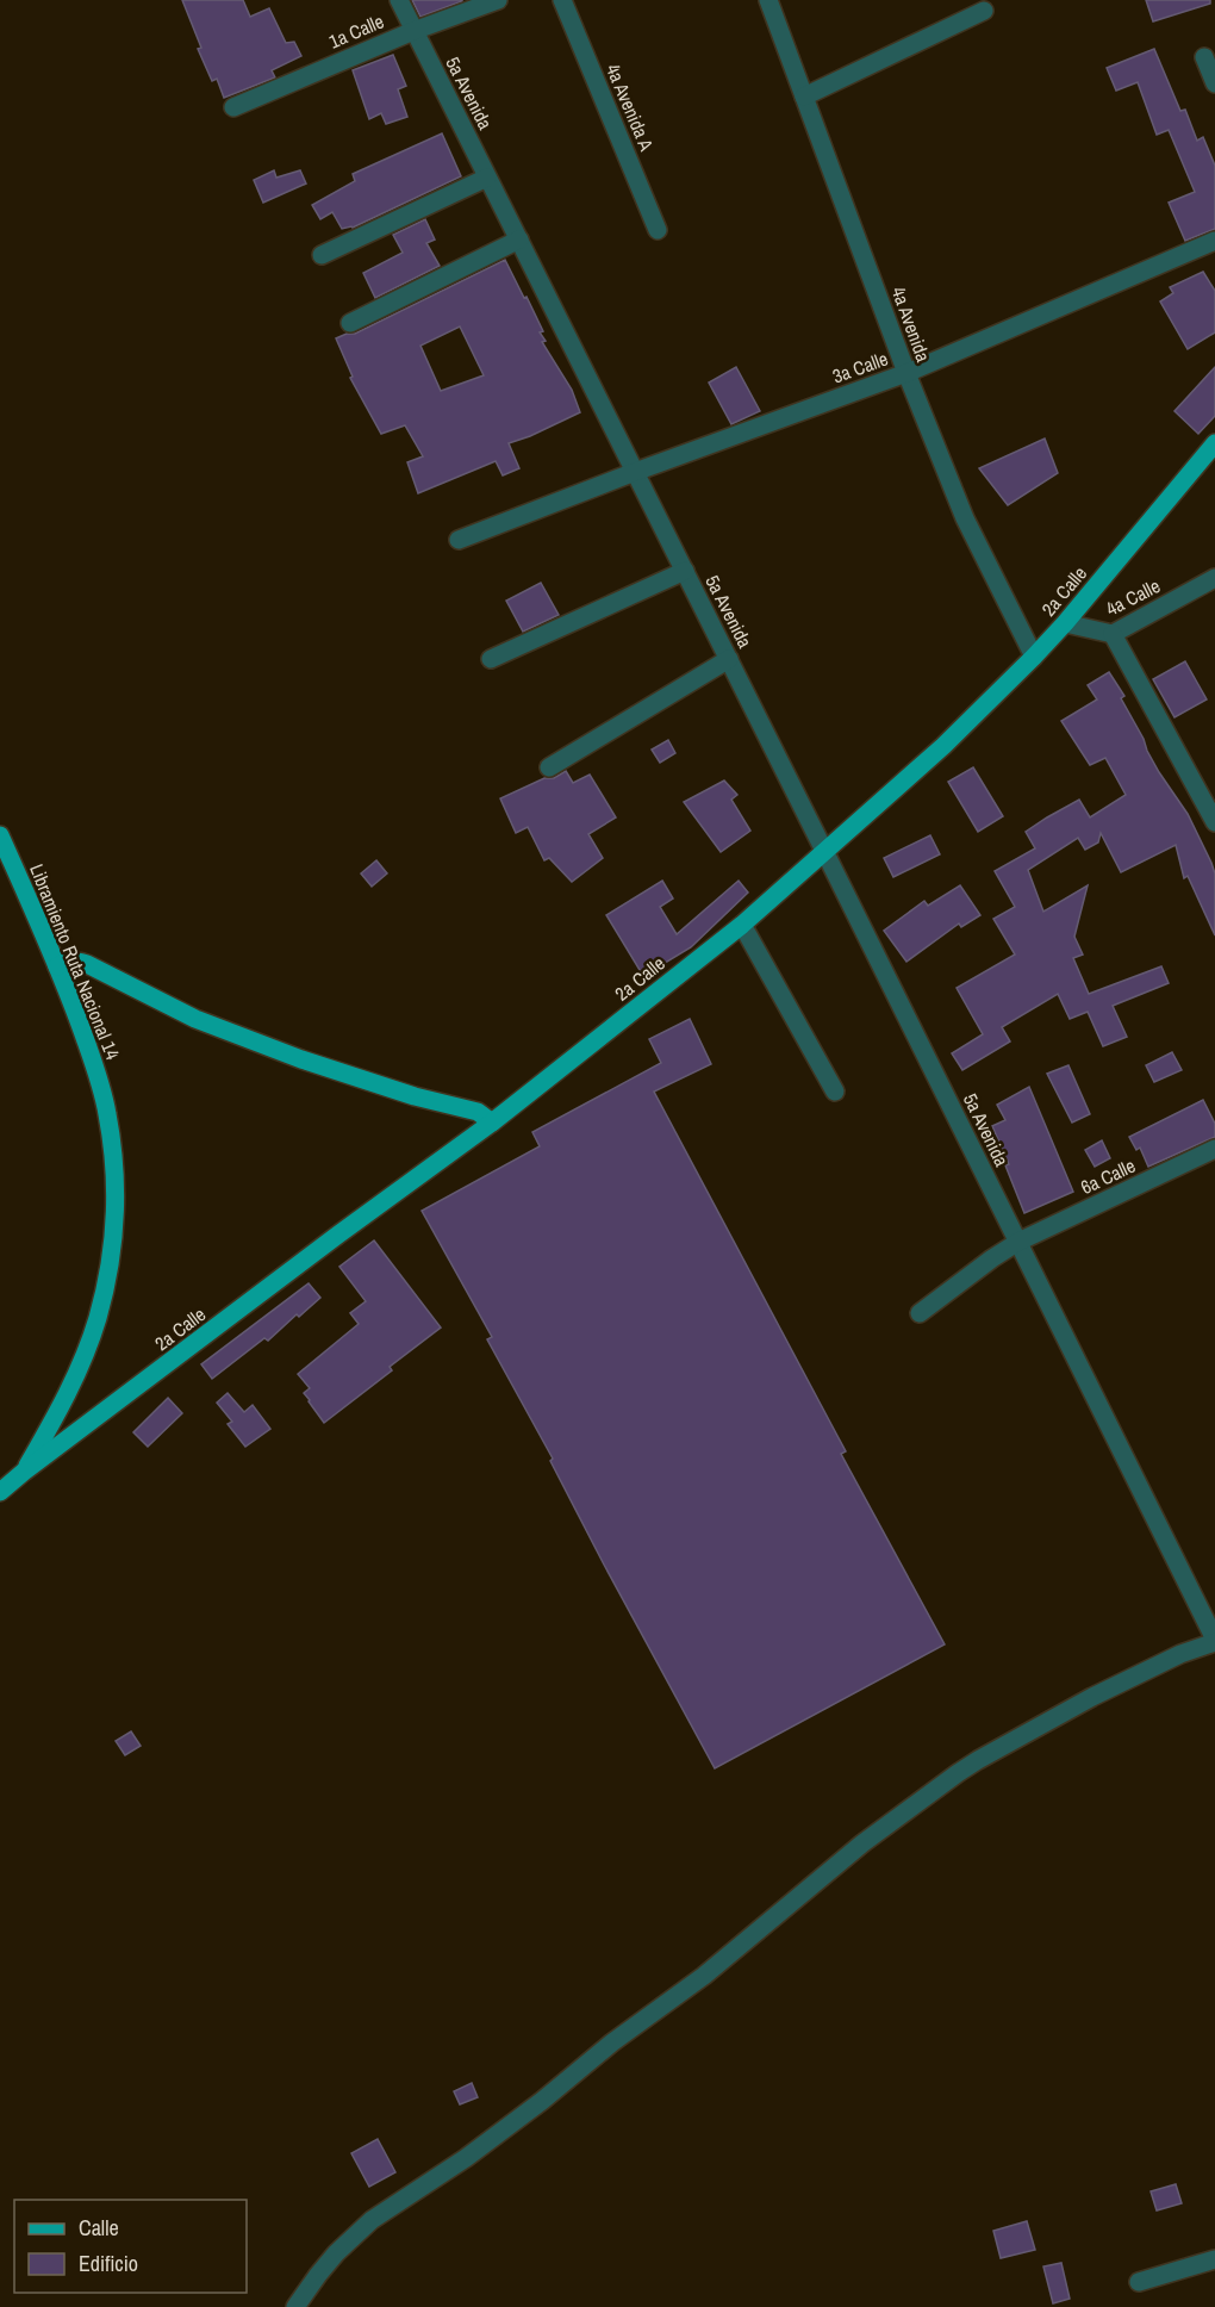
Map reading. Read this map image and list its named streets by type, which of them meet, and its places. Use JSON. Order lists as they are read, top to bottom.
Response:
{
  "streets": {
    "main road": ["2a Calle", "Libramiento Ruta Nacional 14"],
    "street": [
      "1a Calle",
      "5a Avenida",
      "4a Avenida A",
      "4a Avenida",
      "3a Calle",
      "4a Calle",
      "6a Calle"
    ]
  },
  "crossings": [
    ["1a Calle", "5a Avenida"],
    ["5a Avenida", "3a Calle"],
    ["5a Avenida", "2a Calle"],
    ["5a Avenida", "6a Calle"],
    ["4a Avenida", "3a Calle"],
    ["4a Avenida", "2a Calle"],
    ["2a Calle", "4a Calle"],
    ["2a Calle", "Libramiento Ruta Nacional 14"]
  ],
  "legend": ["Calle", "Edificio"]
}
